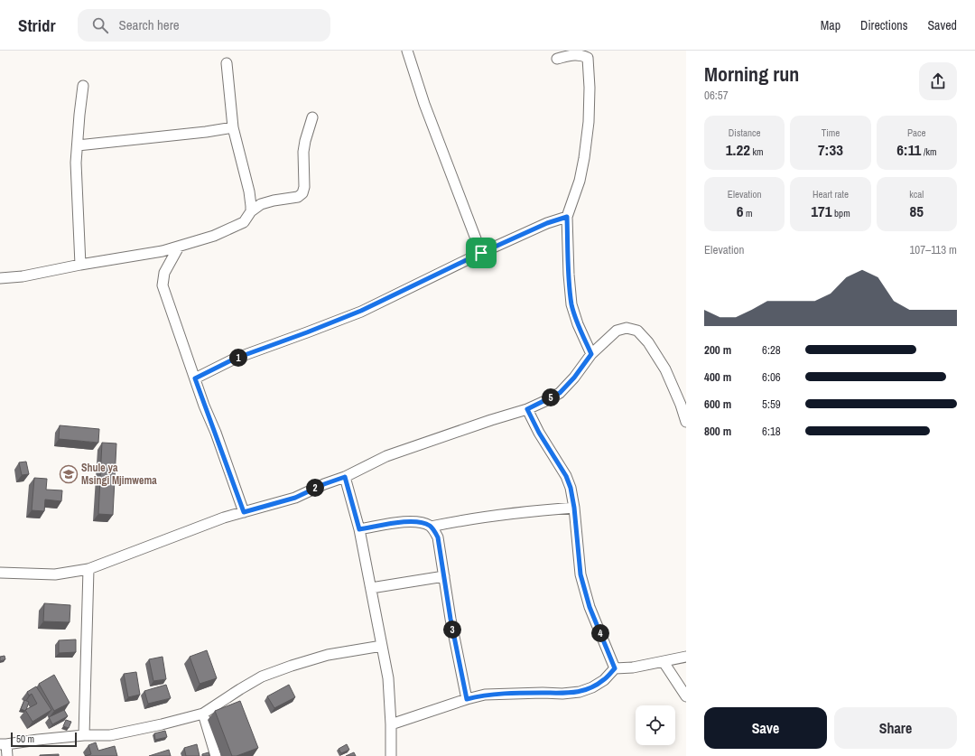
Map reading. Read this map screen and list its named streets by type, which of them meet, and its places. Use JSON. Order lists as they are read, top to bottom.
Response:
{
  "places": {
    "school or university": ["Shule ya Msingi Mjimwema"]
  },
  "scale_bar": "50 m",
  "page": {
    "header": "Stridr",
    "search": "Search here",
    "nav": ["Map", "Directions", "Saved"],
    "heading": ["Morning run", "06:57"],
    "stats": [
      ["Distance", "1.22 km"],
      ["Time", "7:33"],
      ["Pace", "6:11 /km"],
      ["Elevation", "6 m"],
      ["Heart rate", "171 bpm"],
      ["kcal", "85"]
    ],
    "chart": ["Elevation", "107–113 m"],
    "list": [
      {
        "name": "200 m",
        "note": "6:28"
      },
      {
        "name": "400 m",
        "note": "6:06"
      },
      {
        "name": "600 m",
        "note": "5:59"
      },
      {
        "name": "800 m",
        "note": "6:18"
      }
    ],
    "pins": [
      "1",
      "5",
      "2",
      "3",
      "4"
    ],
    "buttons": ["Save", "Share"],
    "scale": "50 m"
  }
}
